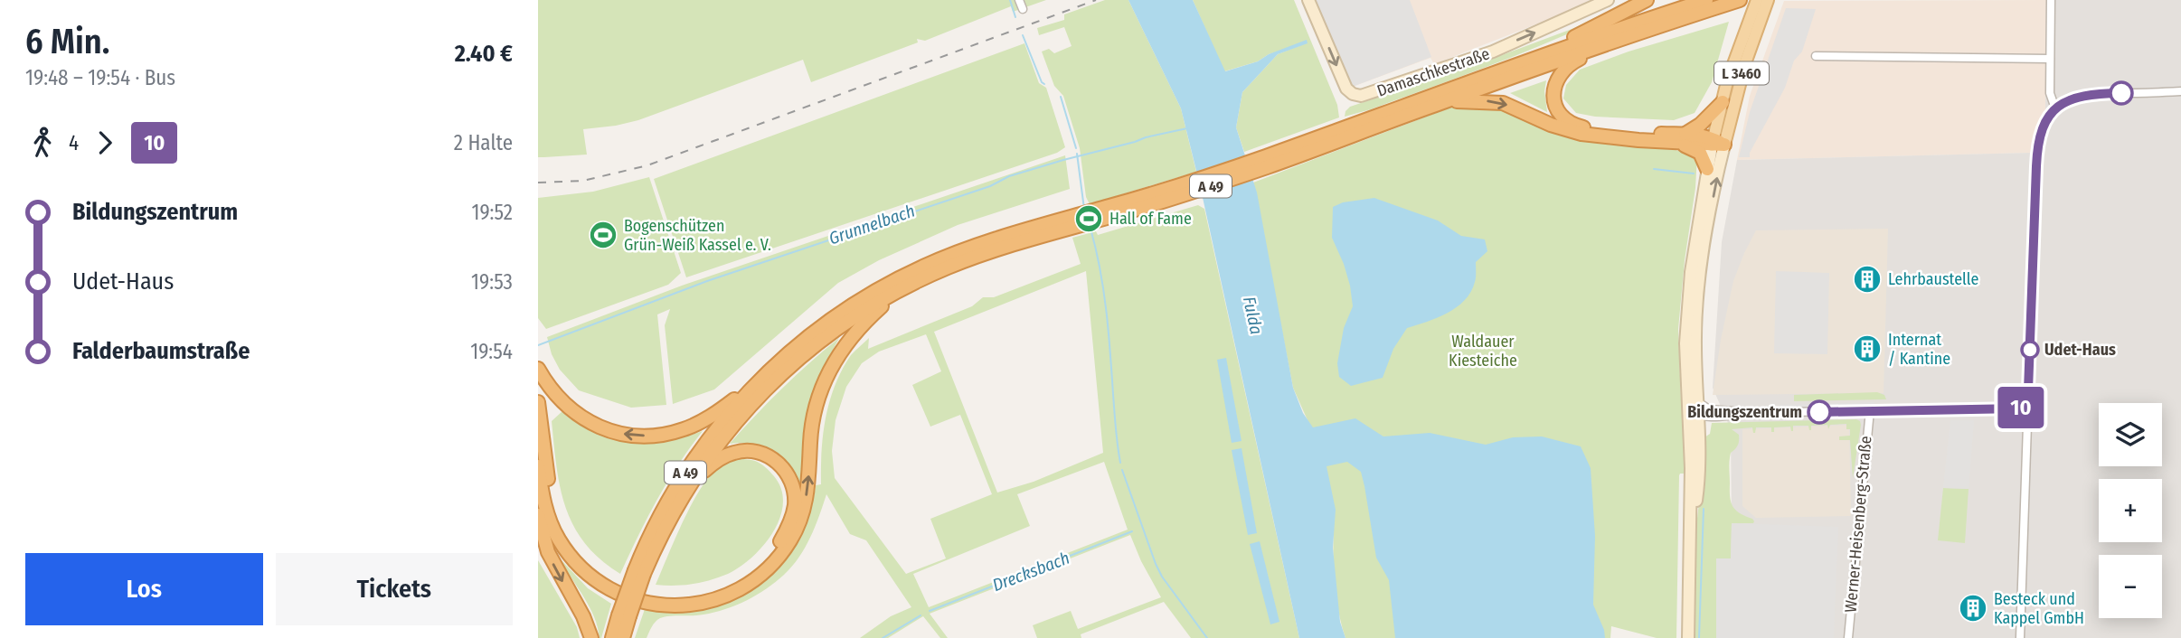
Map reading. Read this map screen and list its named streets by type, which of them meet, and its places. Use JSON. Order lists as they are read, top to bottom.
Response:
{
  "streets": {
    "highway": ["A 49"],
    "main road": ["Damaschkestraße", "L 3460"],
    "street": ["Werner-Heisenberg-Straße"]
  },
  "water": ["Grunnelbach", "Fulda", "Drecksbach"],
  "parks": ["Waldauer Kiesteiche"],
  "places": {
    "sports": ["Hall of Fame", "Bogenschützen Grün-Weiß Kassel e. V."],
    "building": ["Lehrbaustelle", "Internat / Kantine", "Besteck und Kappel GmbH"],
    "other": ["Udet-Haus", "Bildungszentrum"]
  },
  "lines": ["bus line 10"],
  "page": {
    "heading": ["6 Min.", "19:48 – 19:54 · Bus", "2.40 €"],
    "on_map": "10",
    "legs": ["4", "10", "2 Halte"],
    "list": [
      {
        "name": "Bildungszentrum",
        "value": "19:52"
      },
      {
        "name": "Udet-Haus",
        "value": "19:53"
      },
      {
        "name": "Falderbaumstraße",
        "value": "19:54"
      }
    ],
    "map_buttons": ["+", "−"],
    "buttons": ["Los", "Tickets"]
  }
}
